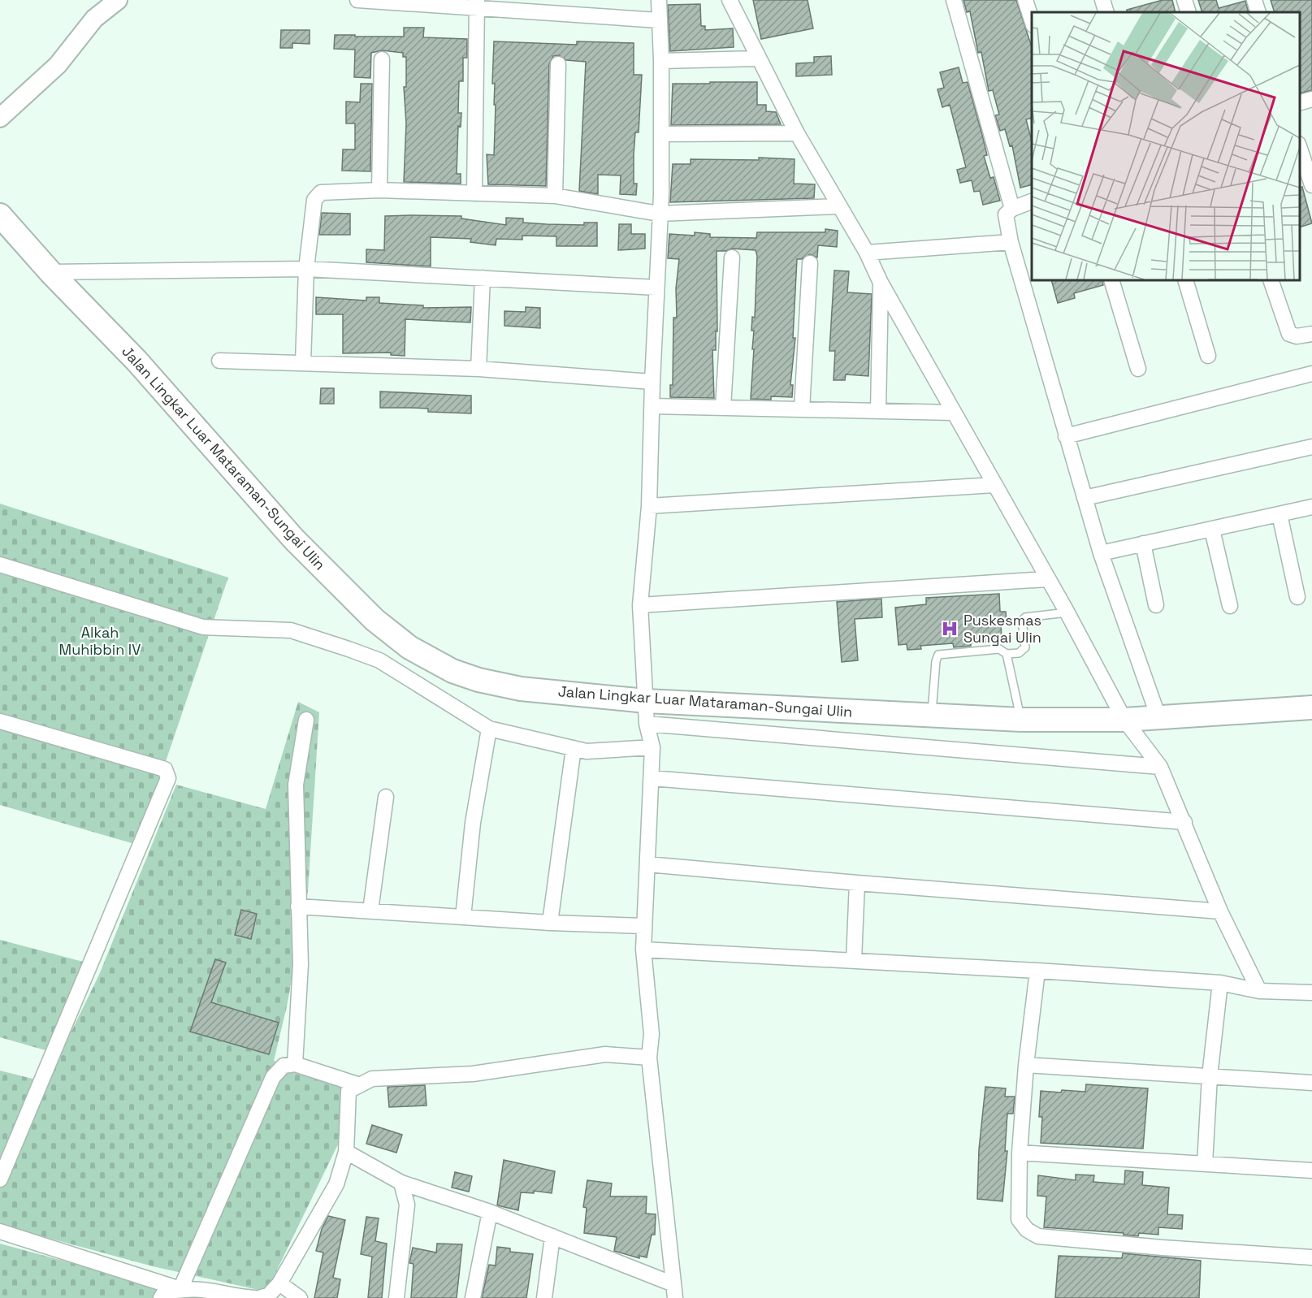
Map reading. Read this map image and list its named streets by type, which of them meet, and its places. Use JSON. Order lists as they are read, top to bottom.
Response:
{
  "streets": {
    "main road": ["Jalan Lingkar Luar Mataraman-Sungai Ulin"]
  },
  "parks": ["Alkah Muhibbin IV"],
  "places": {
    "hospital": ["Puskesmas Sungai Ulin"]
  }
}
